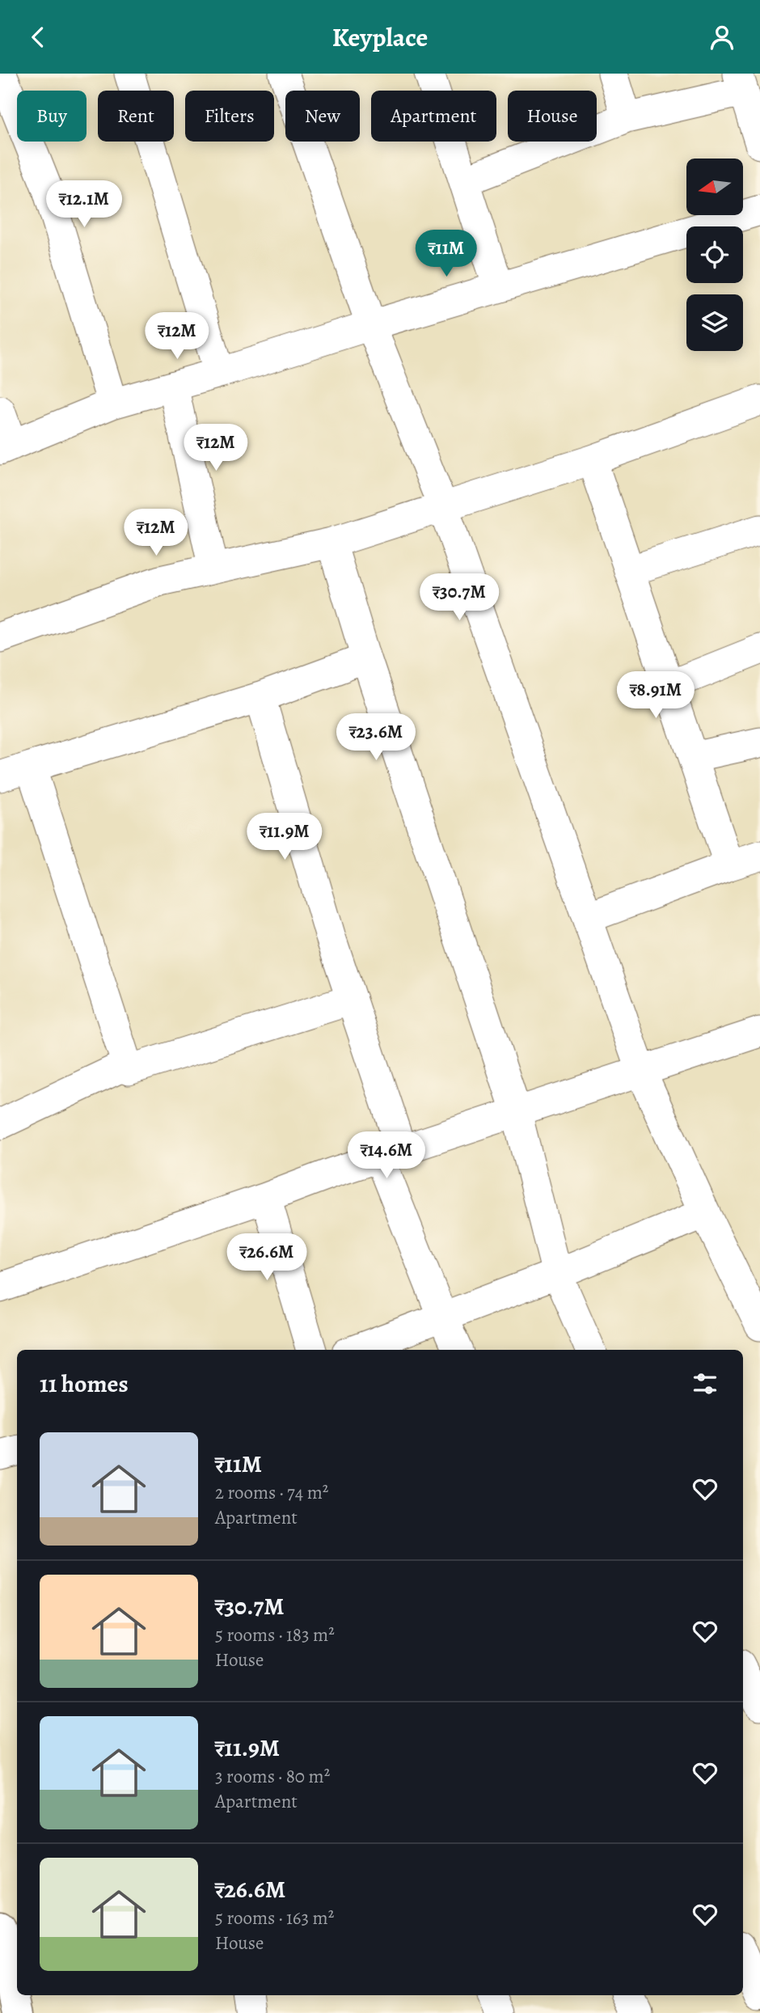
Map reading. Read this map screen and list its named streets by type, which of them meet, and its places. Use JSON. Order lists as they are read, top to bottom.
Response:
{
  "north": "left",
  "page": {
    "header": "Keyplace",
    "chip": [
      "Buy",
      "Rent",
      "Filters",
      "New",
      "Apartment",
      "House"
    ],
    "price": [
      "₹12.1M",
      "₹11M",
      "₹12M",
      "₹12M",
      "₹12M",
      "₹30.7M",
      "₹8.91M",
      "₹23.6M",
      "₹11.9M",
      "₹14.6M",
      "₹26.6M"
    ],
    "heading": "11 homes",
    "list": [
      {
        "name": "₹11M",
        "note": "2 rooms · 74 m² · Apartment"
      },
      {
        "name": "₹30.7M",
        "note": "5 rooms · 183 m² · House"
      },
      {
        "name": "₹11.9M",
        "note": "3 rooms · 80 m² · Apartment"
      },
      {
        "name": "₹26.6M",
        "note": "5 rooms · 163 m² · House"
      }
    ]
  }
}
